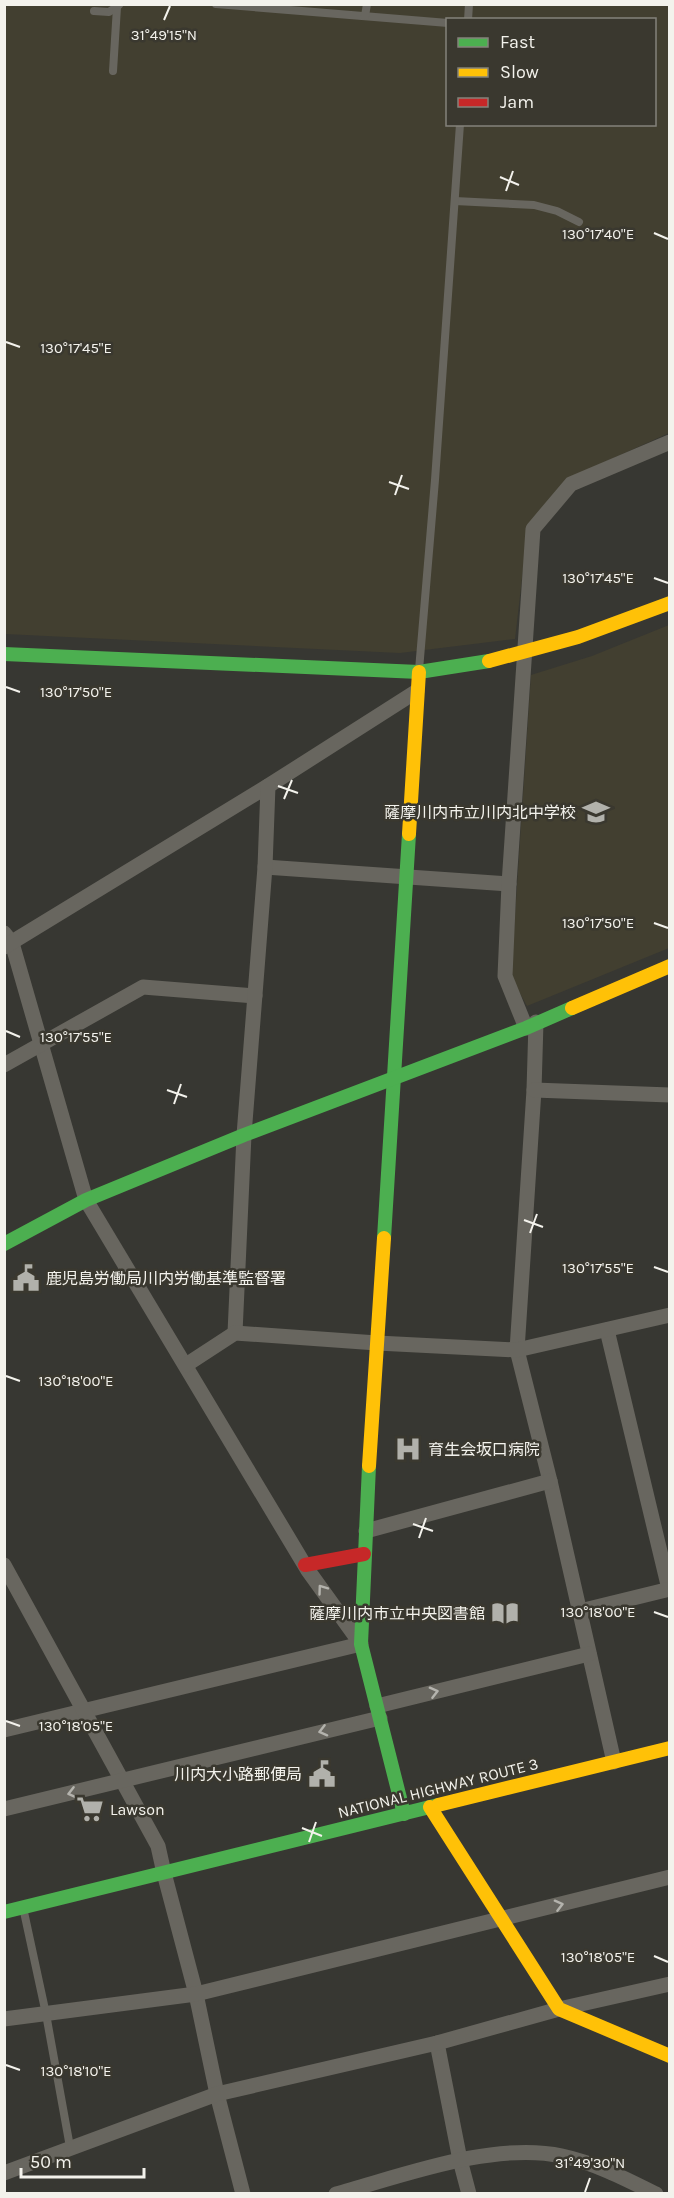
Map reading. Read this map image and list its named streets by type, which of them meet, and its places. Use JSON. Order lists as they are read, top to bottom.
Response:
{
  "streets": {
    "main road": ["NATIONAL HIGHWAY ROUTE 3"]
  },
  "places": {
    "school or university": ["薩摩川内市立川内北中学校"],
    "public building": ["鹿児島労働局川内労働基準監督署", "川内大小路郵便局"],
    "hospital": ["育生会坂口病院"],
    "library": ["薩摩川内市立中央図書館"],
    "supermarket": ["Lawson"]
  },
  "legend": ["Fast", "Slow", "Jam"],
  "scale_bar": "50 m",
  "coordinates": [
    "31°49'15\"N",
    "130°17'40\"E",
    "130°17'45\"E",
    "130°17'50\"E",
    "130°17'55\"E",
    "130°18'00\"E",
    "130°18'05\"E",
    "130°18'10\"E",
    "31°49'30\"N"
  ]
}
